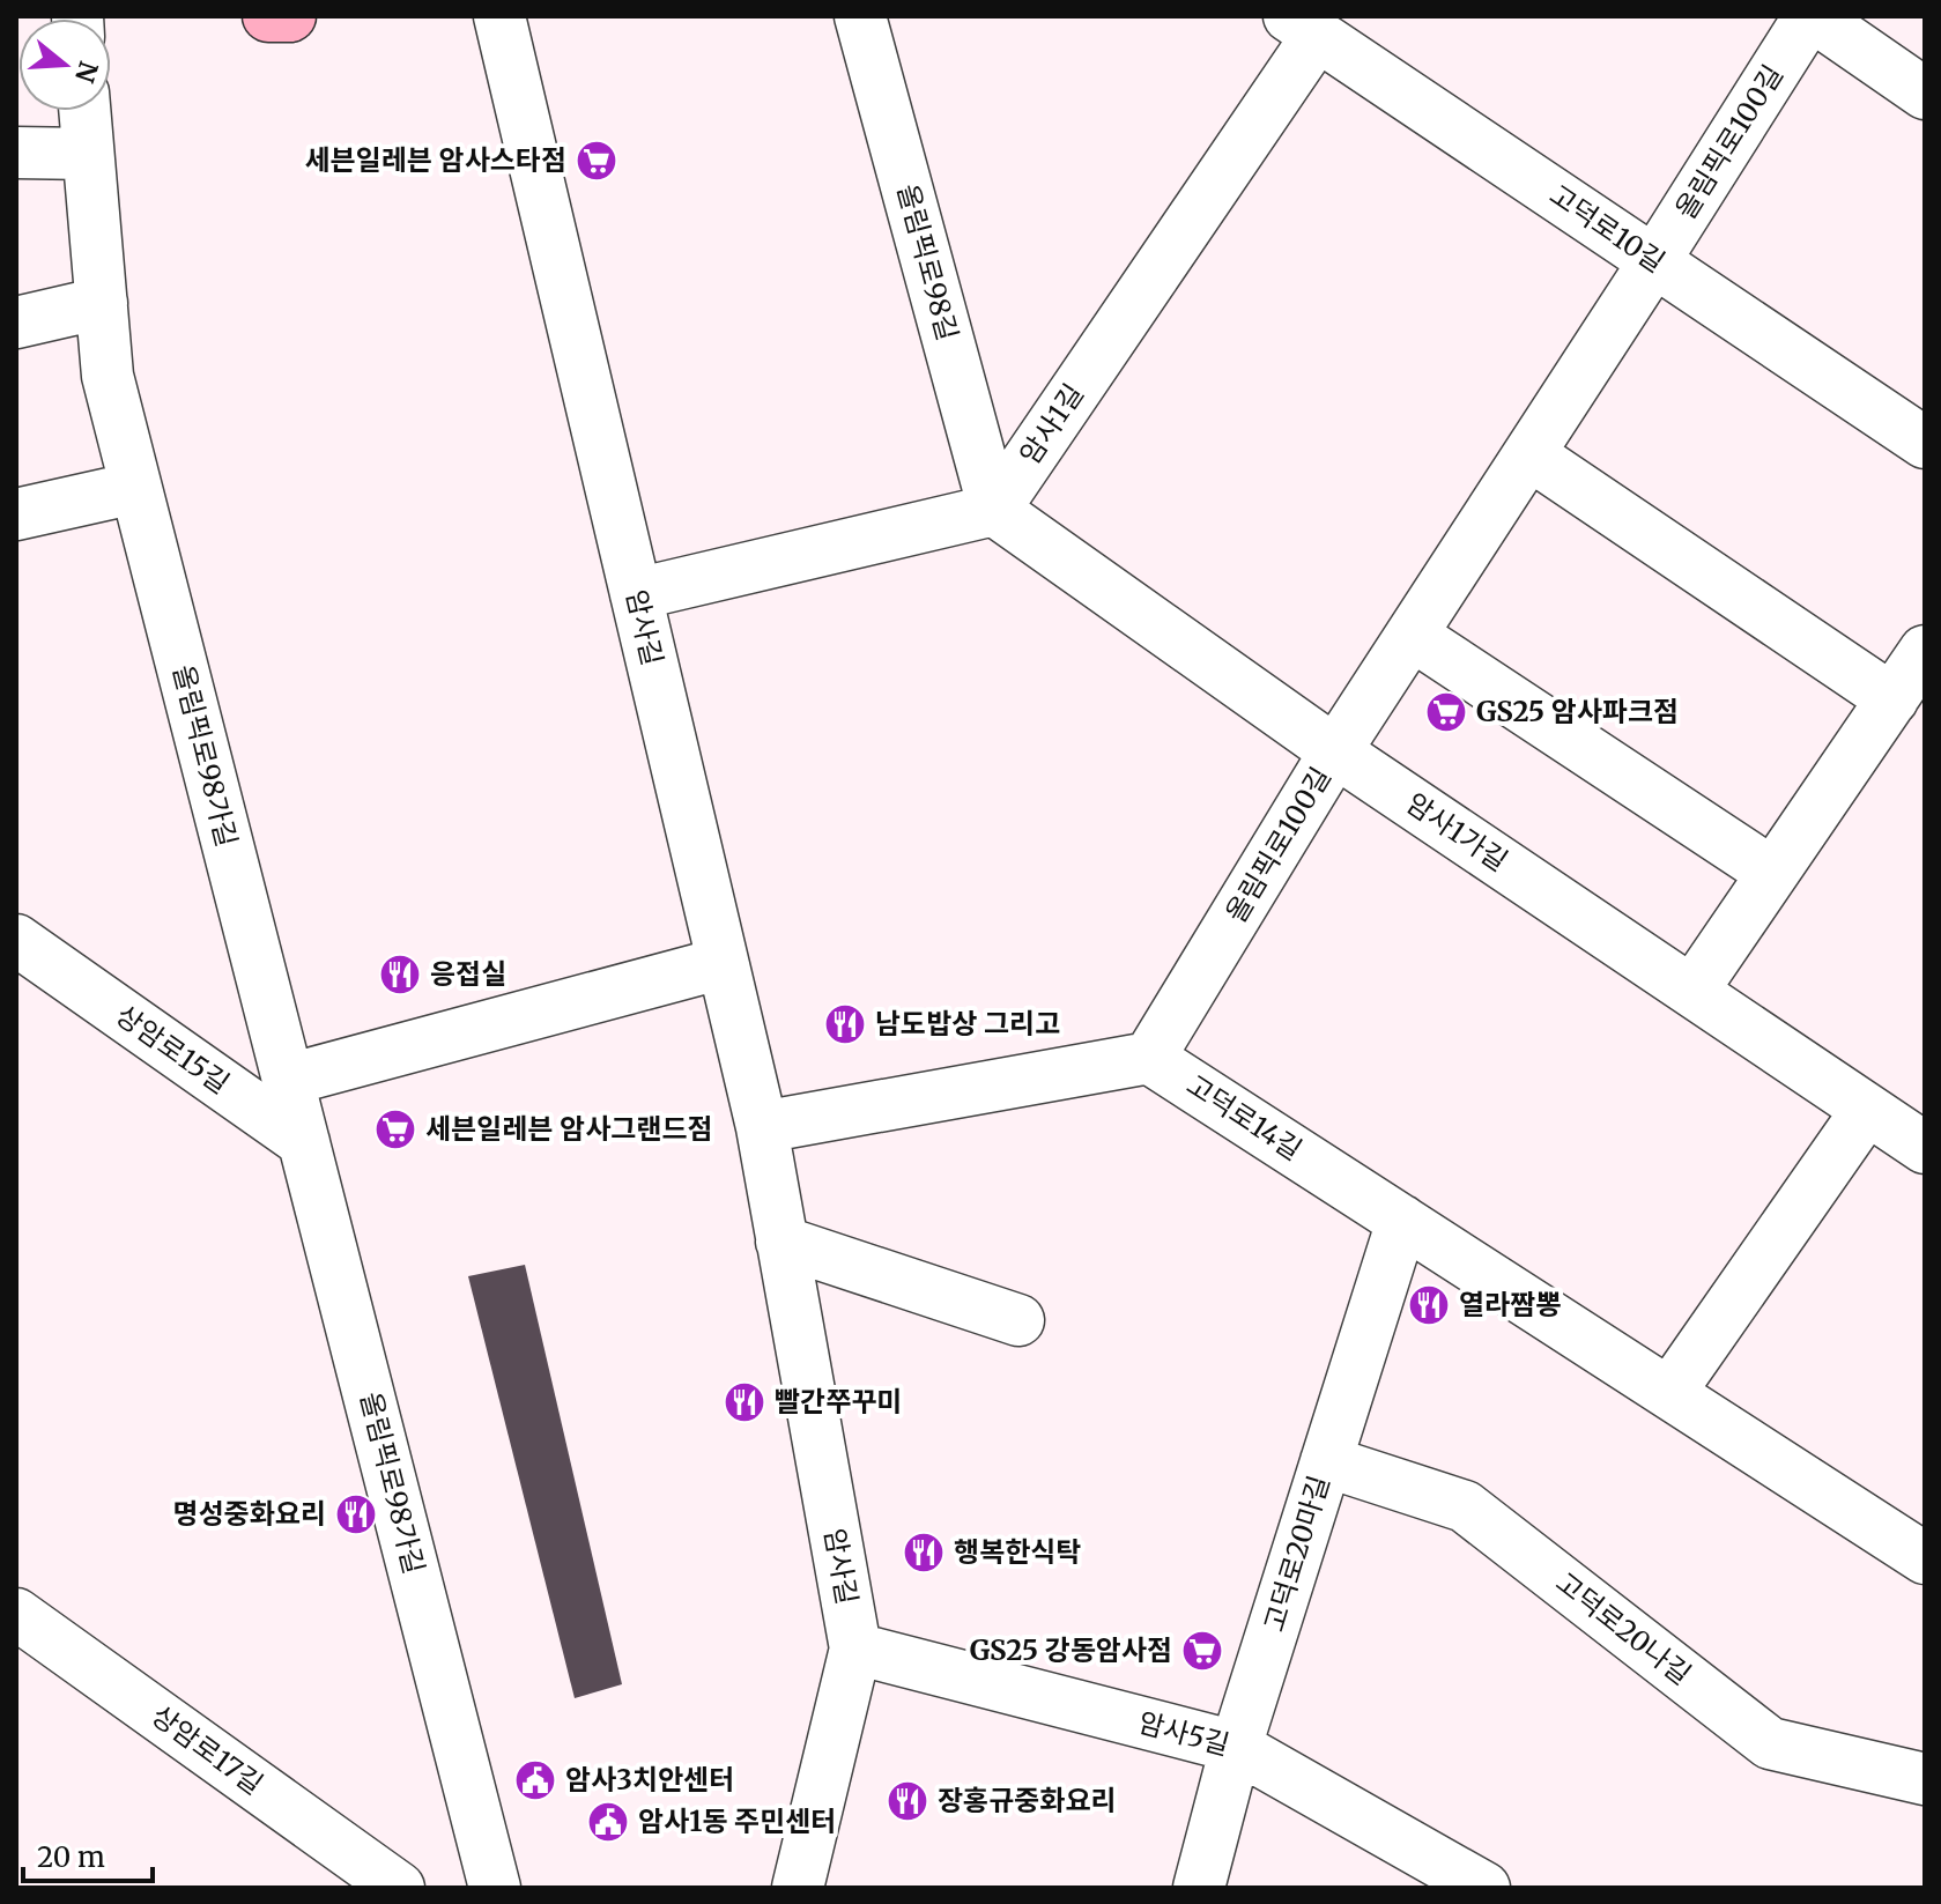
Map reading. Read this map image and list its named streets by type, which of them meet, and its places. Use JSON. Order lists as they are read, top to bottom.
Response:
{
  "streets": {
    "street": [
      "올림픽로100길",
      "고덕로10길",
      "올림픽로98길",
      "암사1길",
      "암사길",
      "올림픽로98가길",
      "암사1가길",
      "상암로15길",
      "고덕로14길",
      "고덕로20마길",
      "고덕로20나길",
      "암사5길",
      "상암로17길"
    ]
  },
  "crossings": [
    ["올림픽로100길", "고덕로10길"],
    ["올림픽로100길", "암사1가길"],
    ["올림픽로100길", "고덕로14길"],
    ["고덕로10길", "암사1길"],
    ["올림픽로98길", "암사1길"],
    ["올림픽로98길", "암사1가길"],
    ["암사1길", "암사1가길"],
    ["암사길", "암사5길"],
    ["올림픽로98가길", "상암로15길"],
    ["고덕로14길", "고덕로20마길"],
    ["고덕로20마길", "고덕로20나길"],
    ["고덕로20마길", "암사5길"]
  ],
  "places": {
    "supermarket": [
      "세븐일레븐 암사스타점",
      "GS25 암사파크점",
      "세븐일레븐 암사그랜드점",
      "GS25 강동암사점"
    ],
    "restaurant": [
      "응접실",
      "남도밥상 그리고",
      "열라짬뽕",
      "빨간쭈꾸미",
      "명성중화요리",
      "행복한식탁",
      "장홍규중화요리"
    ],
    "public building": ["암사3치안센터", "암사1동 주민센터"]
  },
  "scale_bar": "20 m",
  "north": "right"
}
